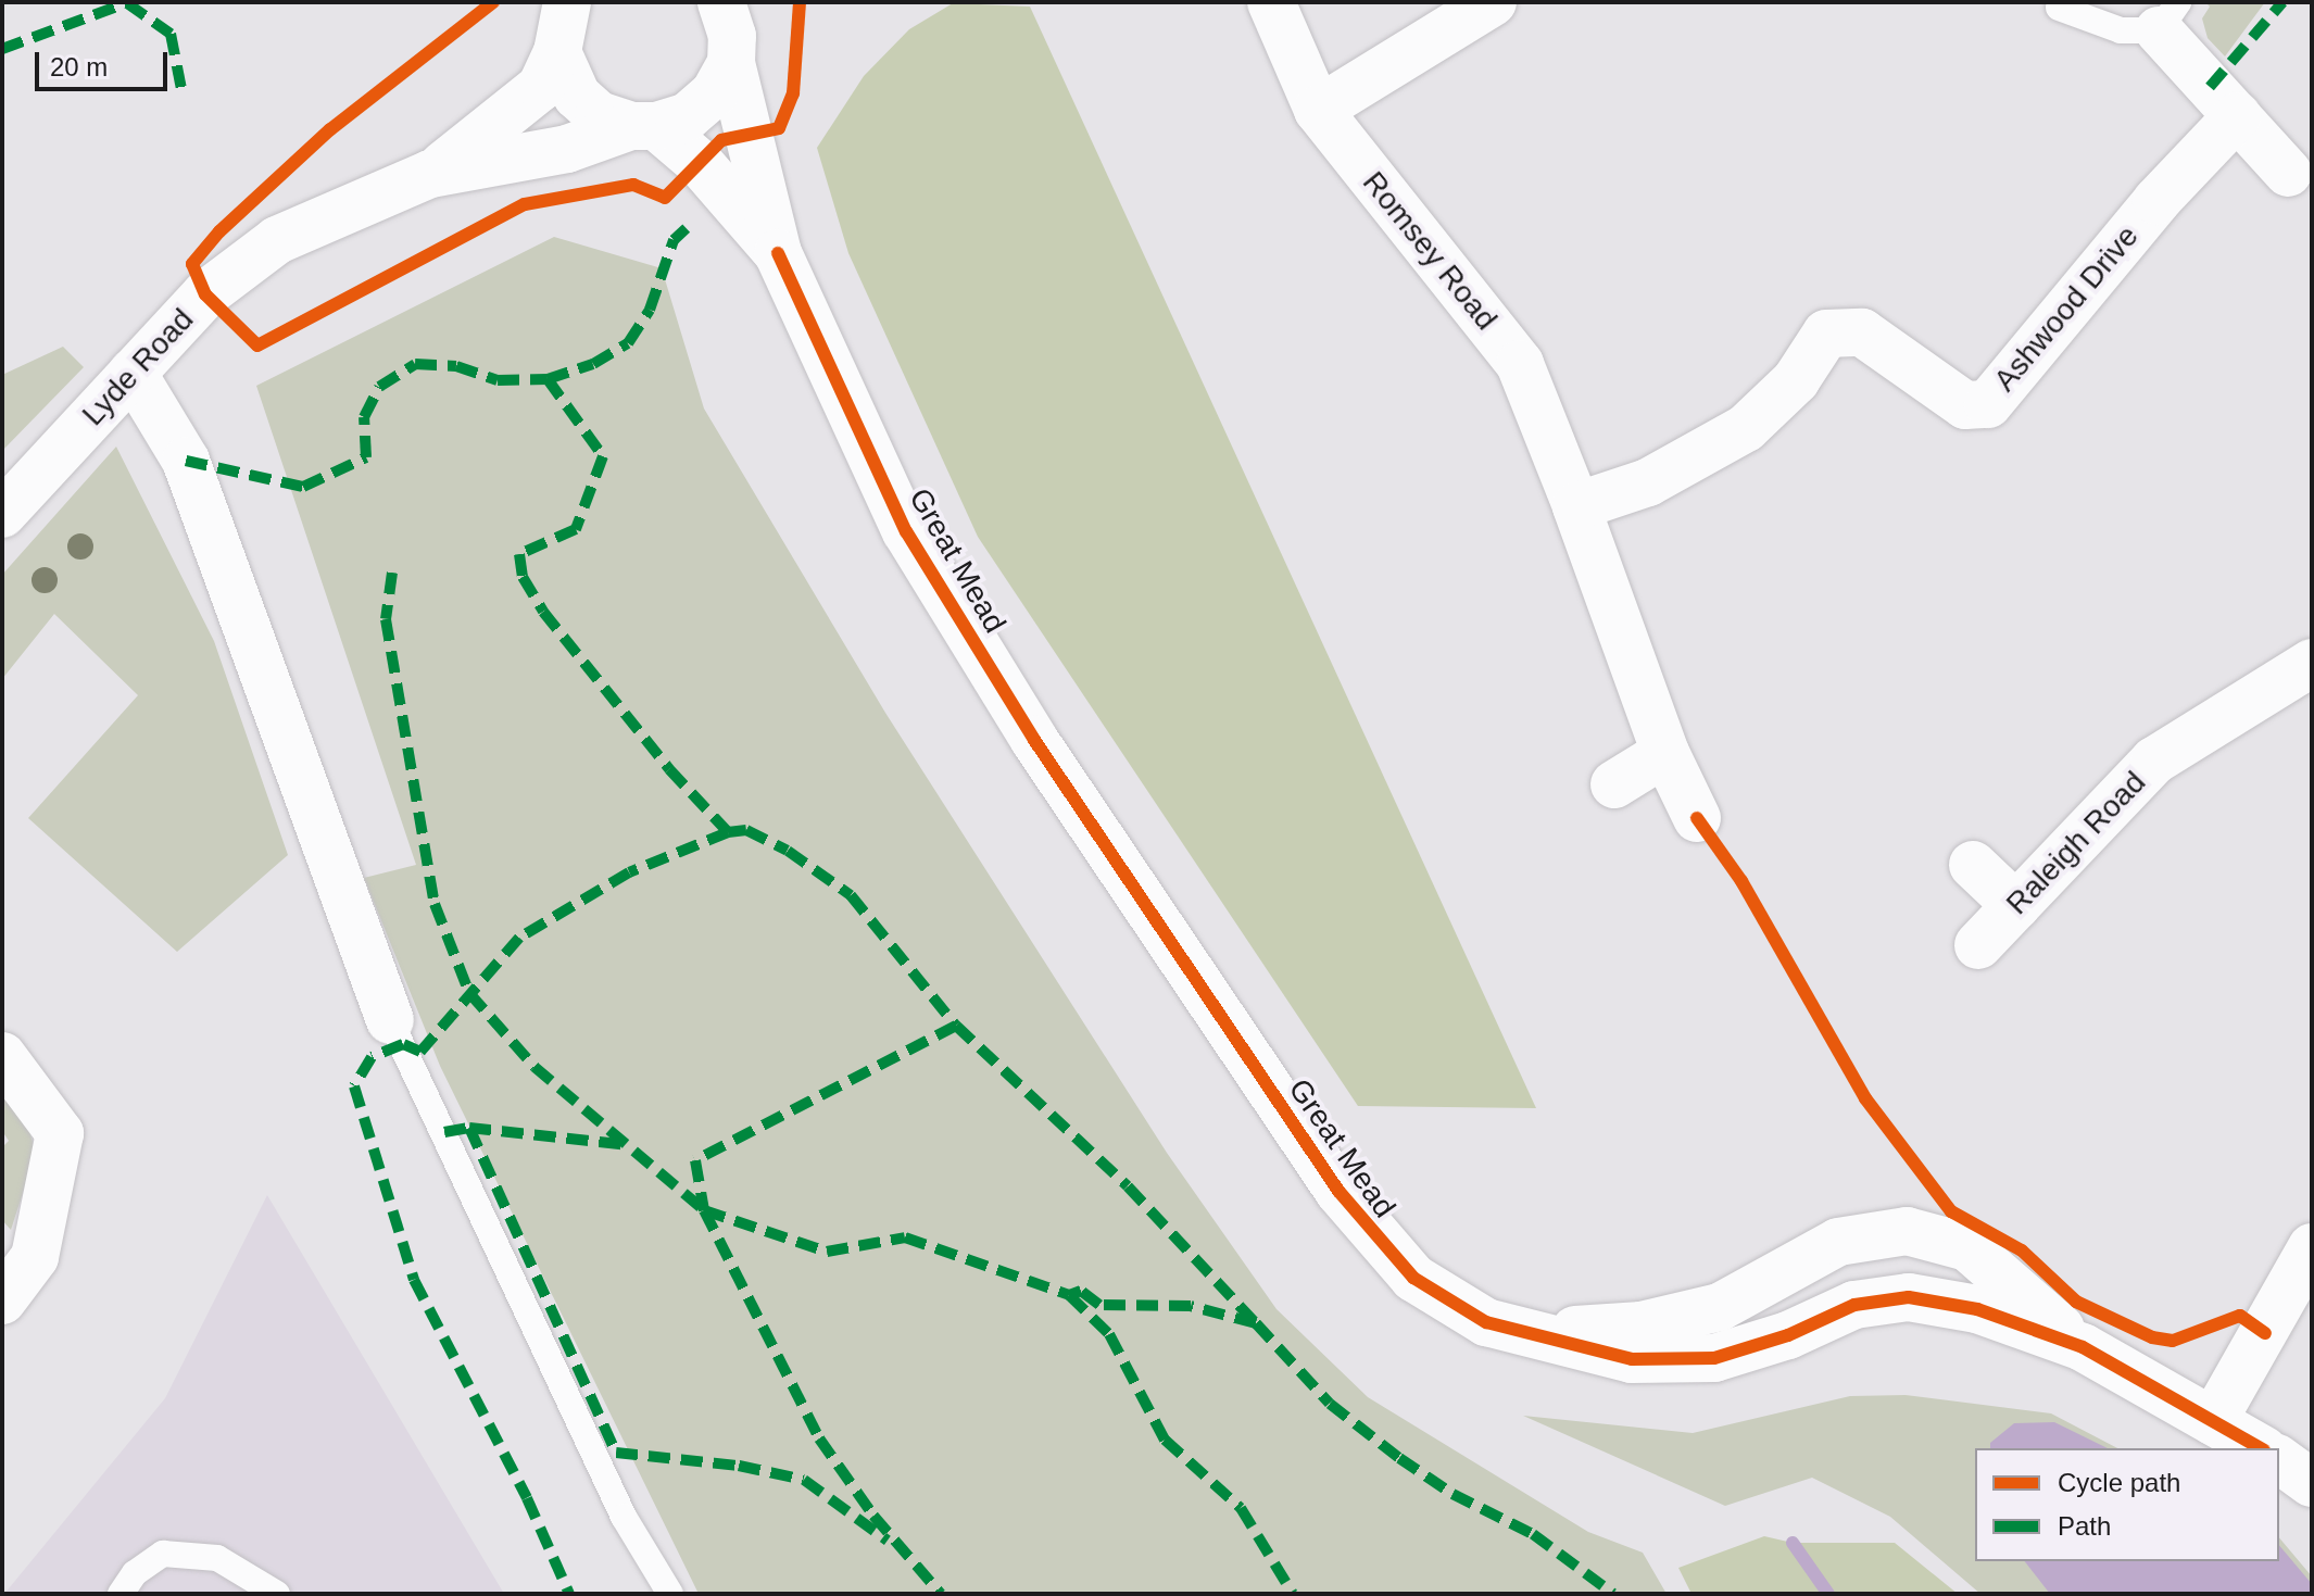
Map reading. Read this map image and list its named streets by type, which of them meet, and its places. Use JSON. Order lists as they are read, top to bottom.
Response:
{
  "streets": {
    "street": [
      "Romsey Road",
      "Ashwood Drive",
      "Lyde Road",
      "Great Mead",
      "Raleigh Road"
    ]
  },
  "crossings": [
    ["Romsey Road", "Ashwood Drive"],
    ["Lyde Road", "Great Mead"]
  ],
  "legend": ["Cycle path", "Path"],
  "scale_bar": "20 m"
}
